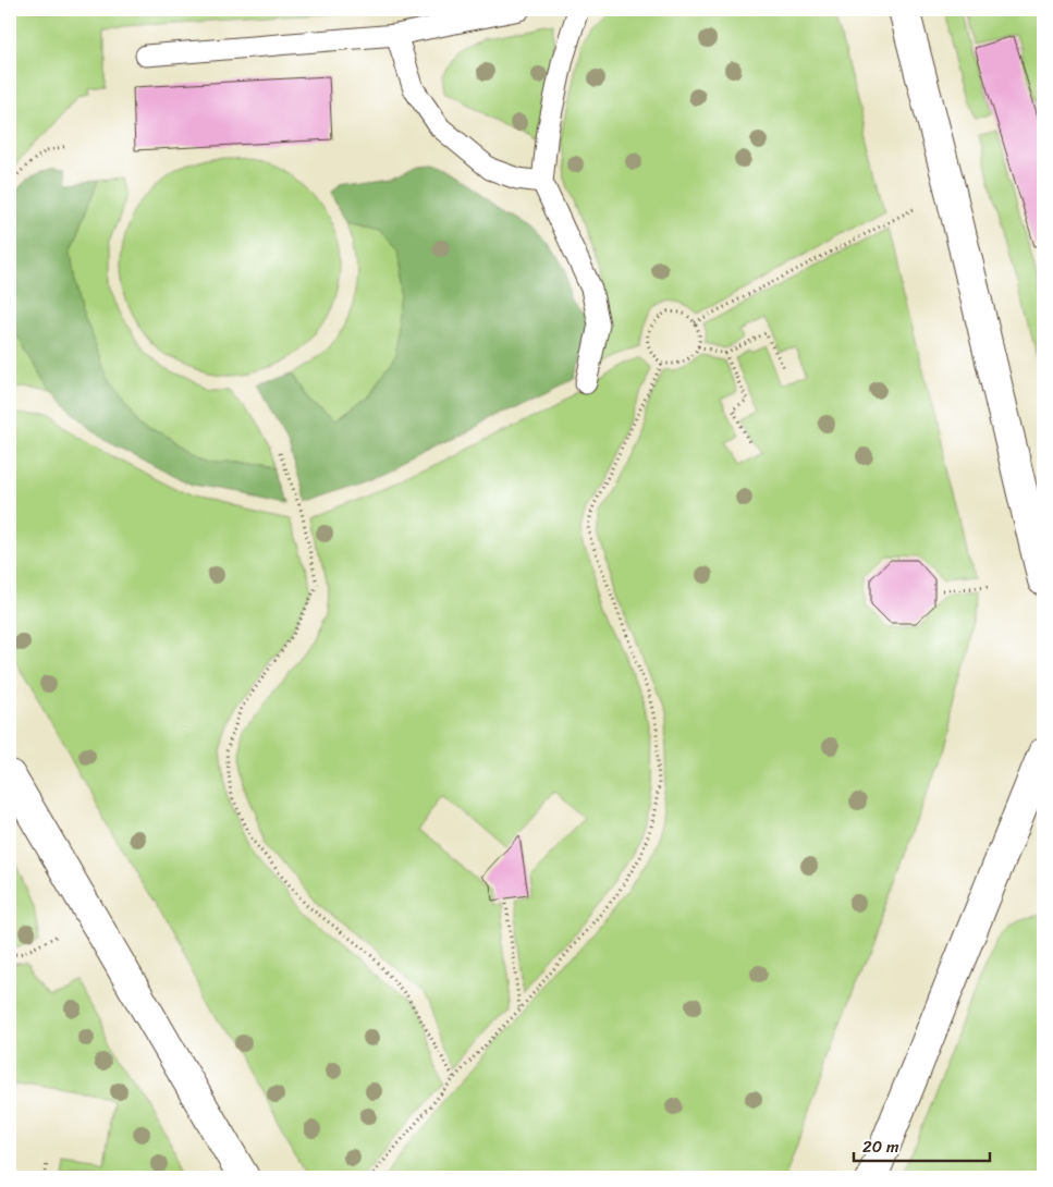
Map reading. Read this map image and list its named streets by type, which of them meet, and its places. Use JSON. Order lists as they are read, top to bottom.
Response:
{
  "scale_bar": "20 m"
}
